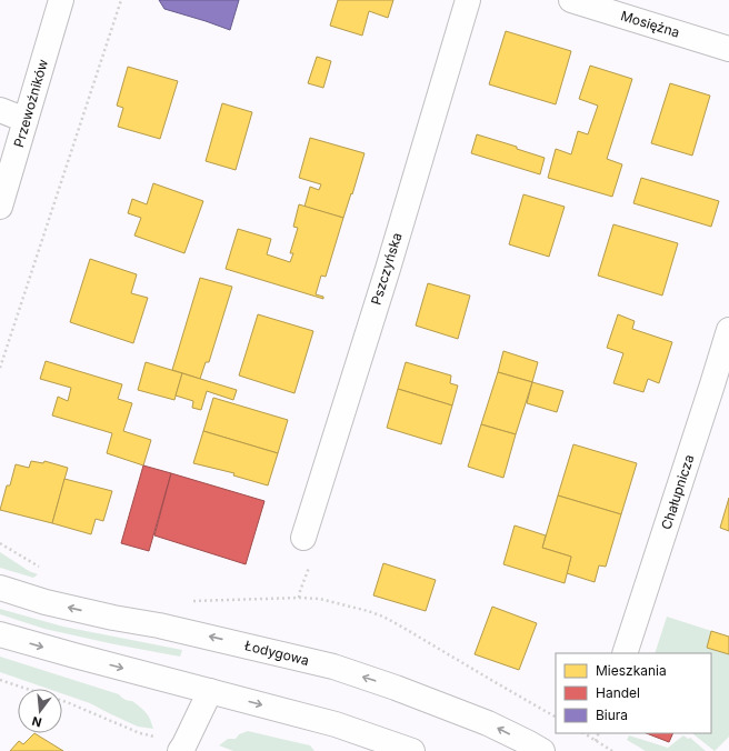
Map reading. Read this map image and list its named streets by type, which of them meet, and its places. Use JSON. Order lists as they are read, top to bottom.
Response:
{
  "streets": {
    "street": [
      "Mosiężna",
      "Przewoźników",
      "Pszczyńska",
      "Chałupnicza",
      "Łodygowa"
    ]
  },
  "legend": ["Mieszkania", "Handel", "Biura"],
  "north": "bottom"
}
